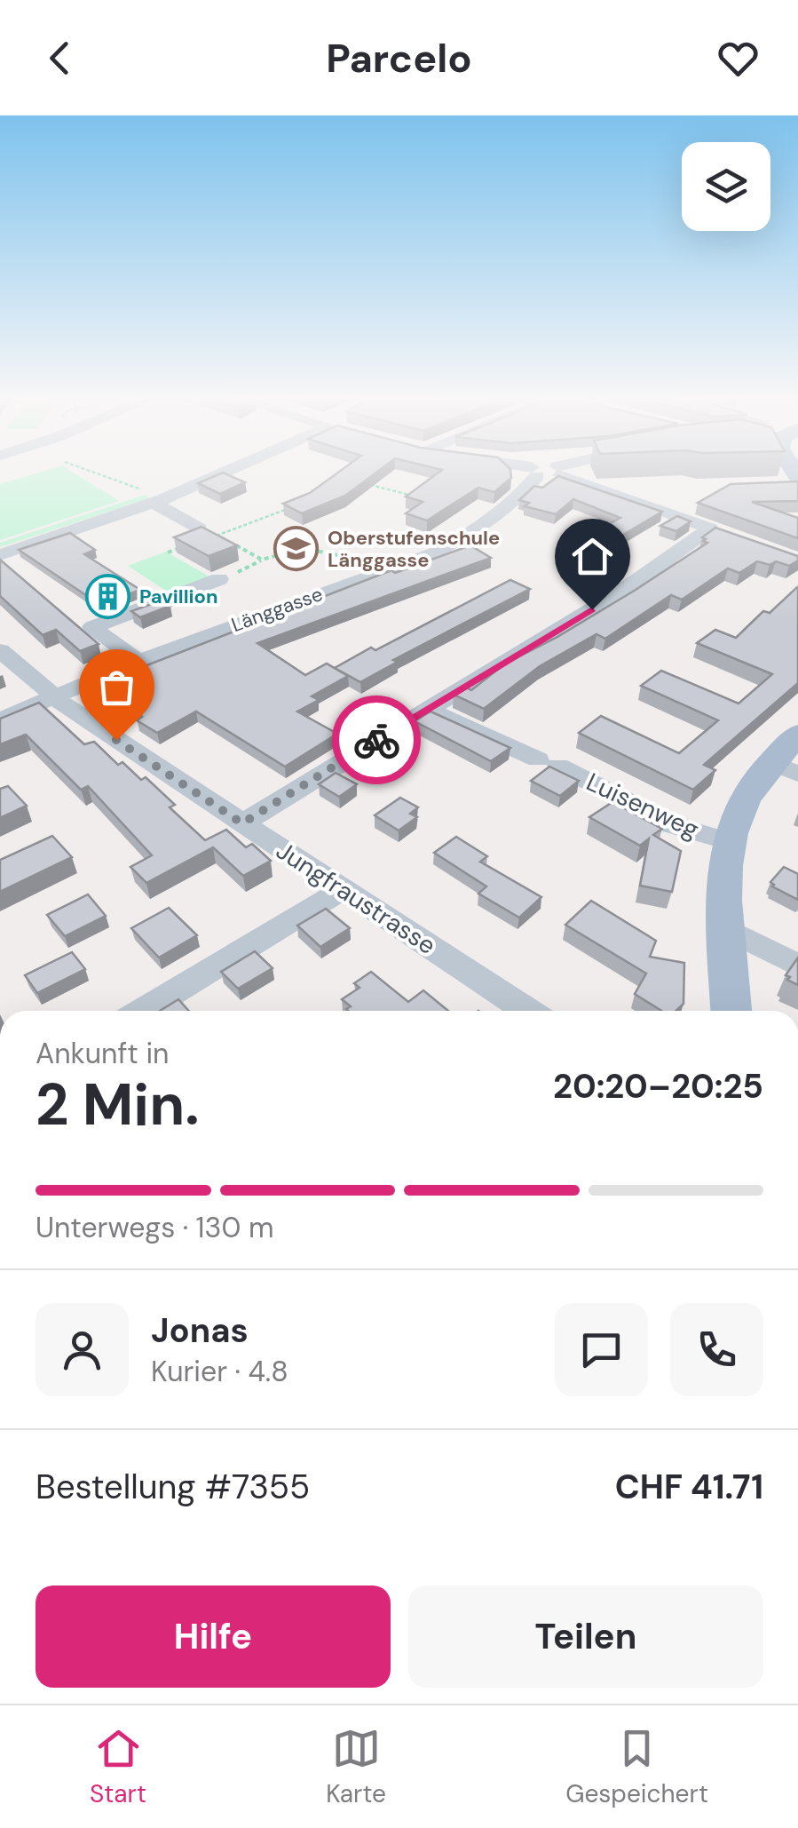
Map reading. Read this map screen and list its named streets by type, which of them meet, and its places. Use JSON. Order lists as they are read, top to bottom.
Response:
{
  "streets": {
    "street": ["Länggasse", "Luisenweg", "Jungfraustrasse"]
  },
  "crossings": [
    ["Länggasse", "Jungfraustrasse"]
  ],
  "places": {
    "school or university": ["Oberstufenschule Länggasse"],
    "building": ["Pavillion"]
  },
  "page": {
    "header": "Parcelo",
    "heading": ["2 Min.", "Ankunft in", "20:20–20:25"],
    "panel": [
      "Jonas",
      "Kurier · 4.8",
      "Bestellung #7355",
      "CHF 41.71"
    ],
    "bar": "Unterwegs · 130 m",
    "buttons": ["Hilfe", "Teilen"],
    "tabs": ["Start", "Karte", "Gespeichert"]
  }
}
